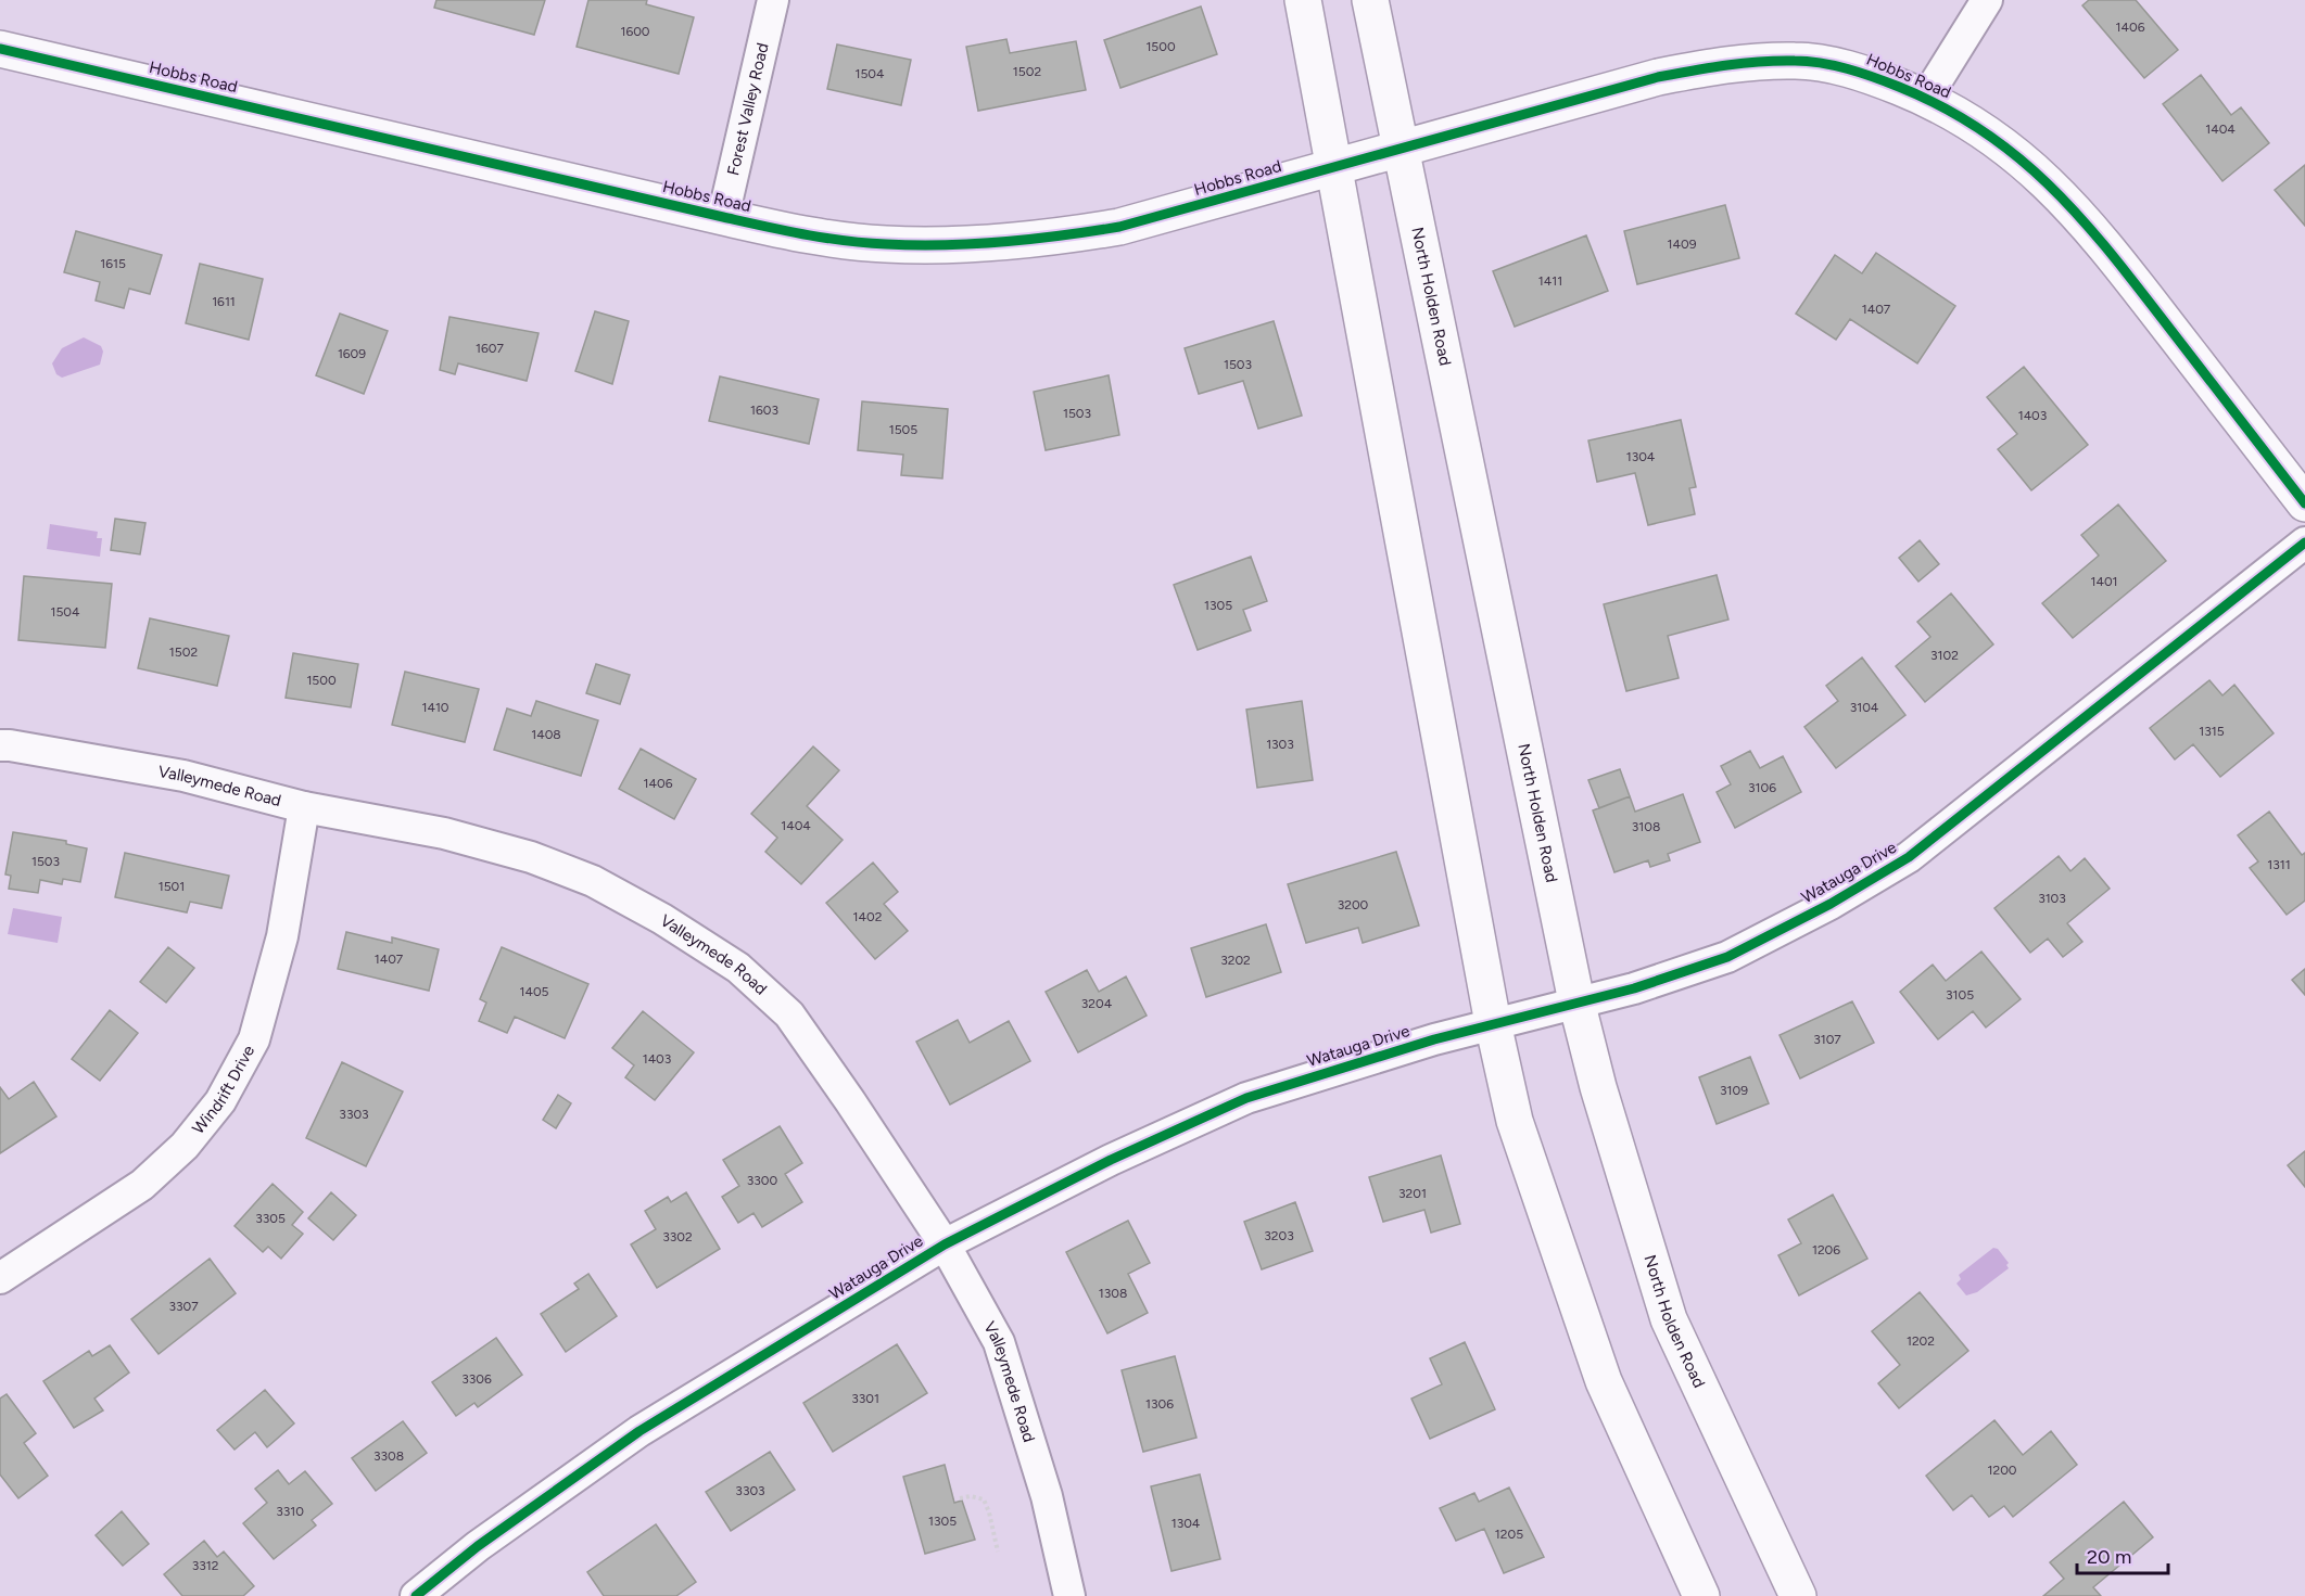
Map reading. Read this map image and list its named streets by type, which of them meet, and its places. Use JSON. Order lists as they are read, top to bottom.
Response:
{
  "streets": {
    "main road": ["Hobbs Road", "North Holden Road"],
    "street": [
      "Forest Valley Road",
      "Valleymede Road",
      "Watauga Drive",
      "Windrift Drive"
    ]
  },
  "crossings": [
    ["Hobbs Road", "Forest Valley Road"],
    ["Hobbs Road", "North Holden Road"],
    ["North Holden Road", "Watauga Drive"],
    ["Valleymede Road", "Watauga Drive"],
    ["Valleymede Road", "Windrift Drive"]
  ],
  "house_numbers": [
    "1406",
    "1600",
    "1500",
    "1502",
    "1504",
    "1404",
    "1409",
    "1615",
    "1411",
    "1611",
    "1407",
    "1607",
    "1609",
    "1503",
    "1603",
    "1503",
    "1403",
    "1505",
    "1304",
    "1401",
    "1305",
    "1504",
    "1502",
    "3102",
    "1500",
    "1410",
    "3104",
    "1315",
    "1408",
    "1303",
    "1406",
    "3106",
    "1404",
    "3108",
    "1503",
    "1311",
    "1501",
    "3103",
    "3200",
    "1402",
    "1407",
    "3202",
    "1405",
    "3105",
    "3204",
    "3107",
    "1403",
    "3109",
    "3303",
    "3300",
    "3201",
    "3305",
    "3203",
    "3302",
    "1206",
    "1308",
    "3307",
    "1202",
    "3306",
    "3301",
    "1306",
    "3308",
    "1200",
    "3303",
    "3310",
    "1305",
    "1304",
    "1205",
    "3312"
  ],
  "scale_bar": "20 m"
}
